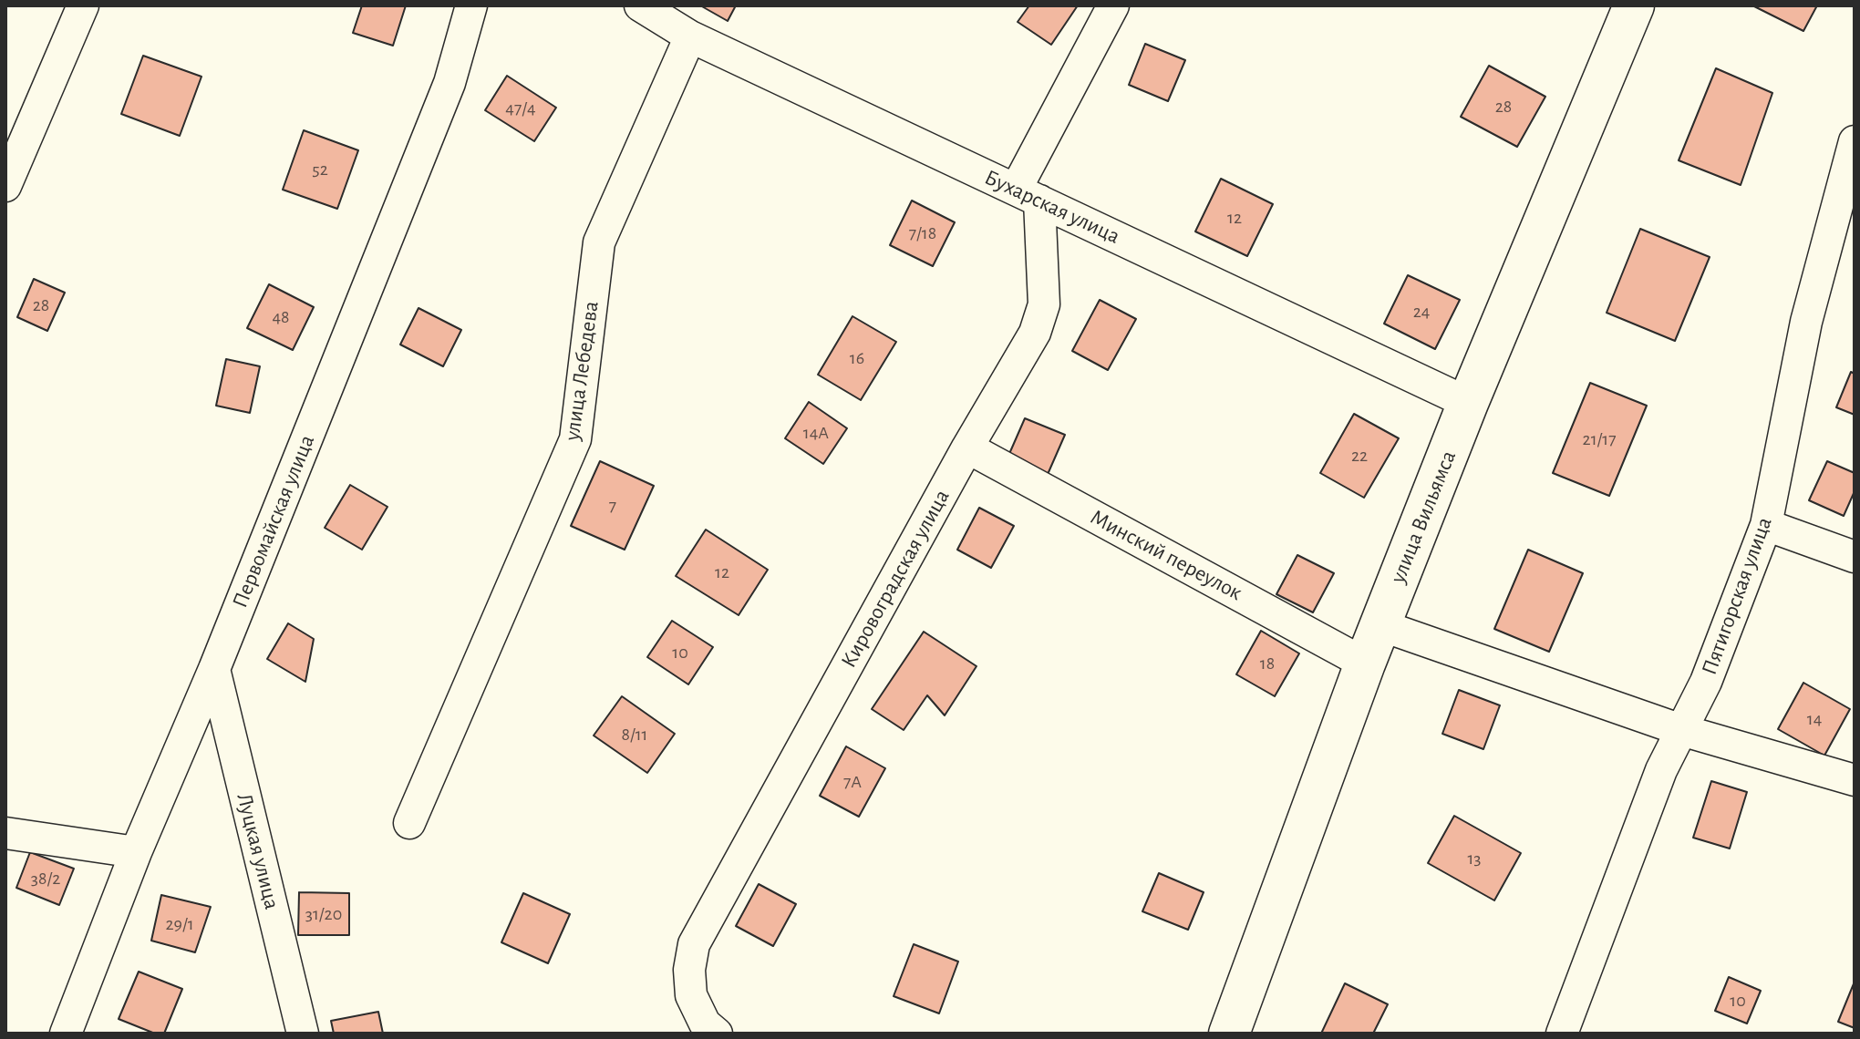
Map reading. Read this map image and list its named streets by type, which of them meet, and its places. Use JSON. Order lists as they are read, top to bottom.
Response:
{
  "streets": {
    "main road": ["улица Вильямса"],
    "street": [
      "Бухарская улица",
      "улица Лебедева",
      "Первомайская улица",
      "Минский переулок",
      "Кировоградская улица",
      "Пятигорская улица",
      "Луцкая улица"
    ]
  },
  "crossings": [
    ["Бухарская улица", "улица Лебедева"],
    ["Бухарская улица", "улица Вильямса"],
    ["Бухарская улица", "Кировоградская улица"],
    ["улица Вильямса", "Минский переулок"],
    ["Первомайская улица", "Луцкая улица"],
    ["Минский переулок", "Кировоградская улица"]
  ],
  "house_numbers": [
    "28",
    "47/4",
    "52",
    "12",
    "7/18",
    "28",
    "24",
    "48",
    "16",
    "14А",
    "21/17",
    "22",
    "7",
    "12",
    "10",
    "18",
    "14",
    "8/11",
    "7А",
    "13",
    "38/2",
    "31/20",
    "29/1",
    "10"
  ]
}
